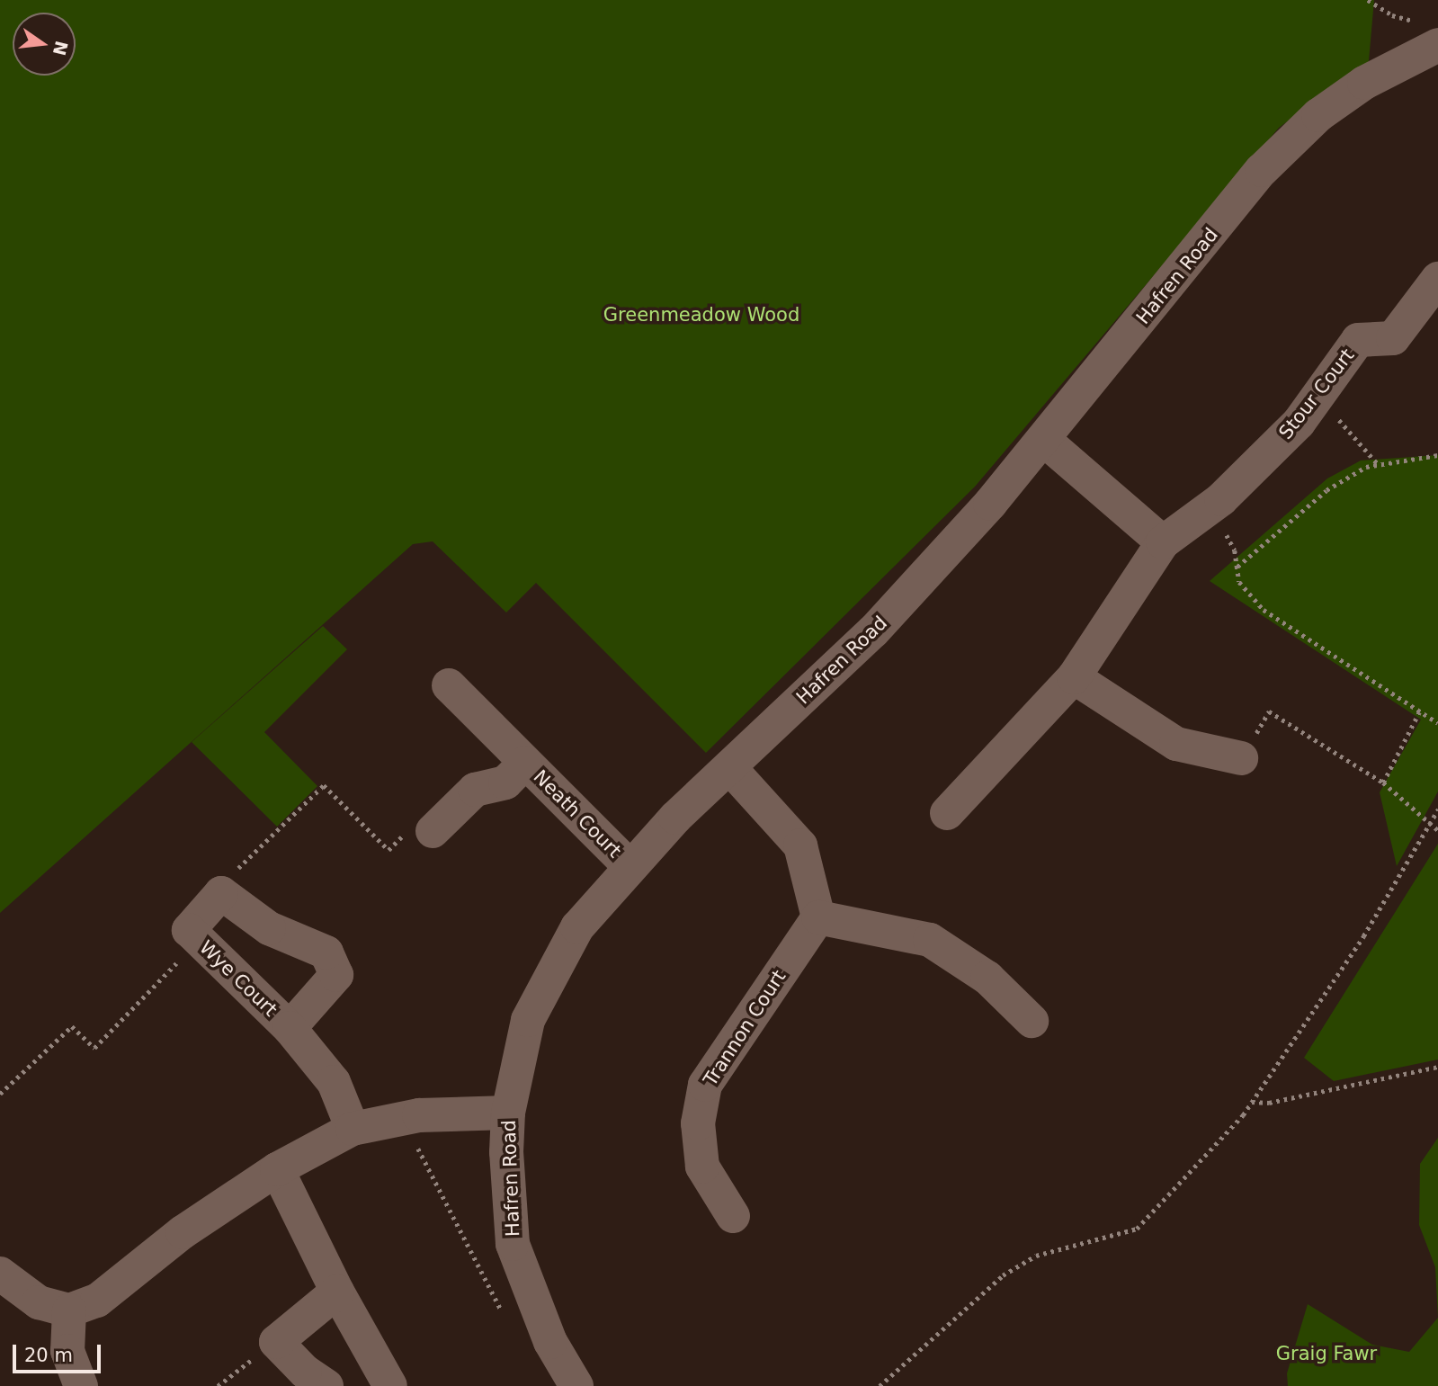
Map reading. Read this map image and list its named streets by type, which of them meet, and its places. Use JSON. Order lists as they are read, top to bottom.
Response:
{
  "streets": {
    "street": [
      "Hafren Road",
      "Stour Court",
      "Neath Court",
      "Wye Court",
      "Trannon Court"
    ]
  },
  "crossings": [
    ["Hafren Road", "Neath Court"]
  ],
  "parks": ["Greenmeadow Wood", "Graig Fawr"],
  "scale_bar": "20 m",
  "north": "right"
}
